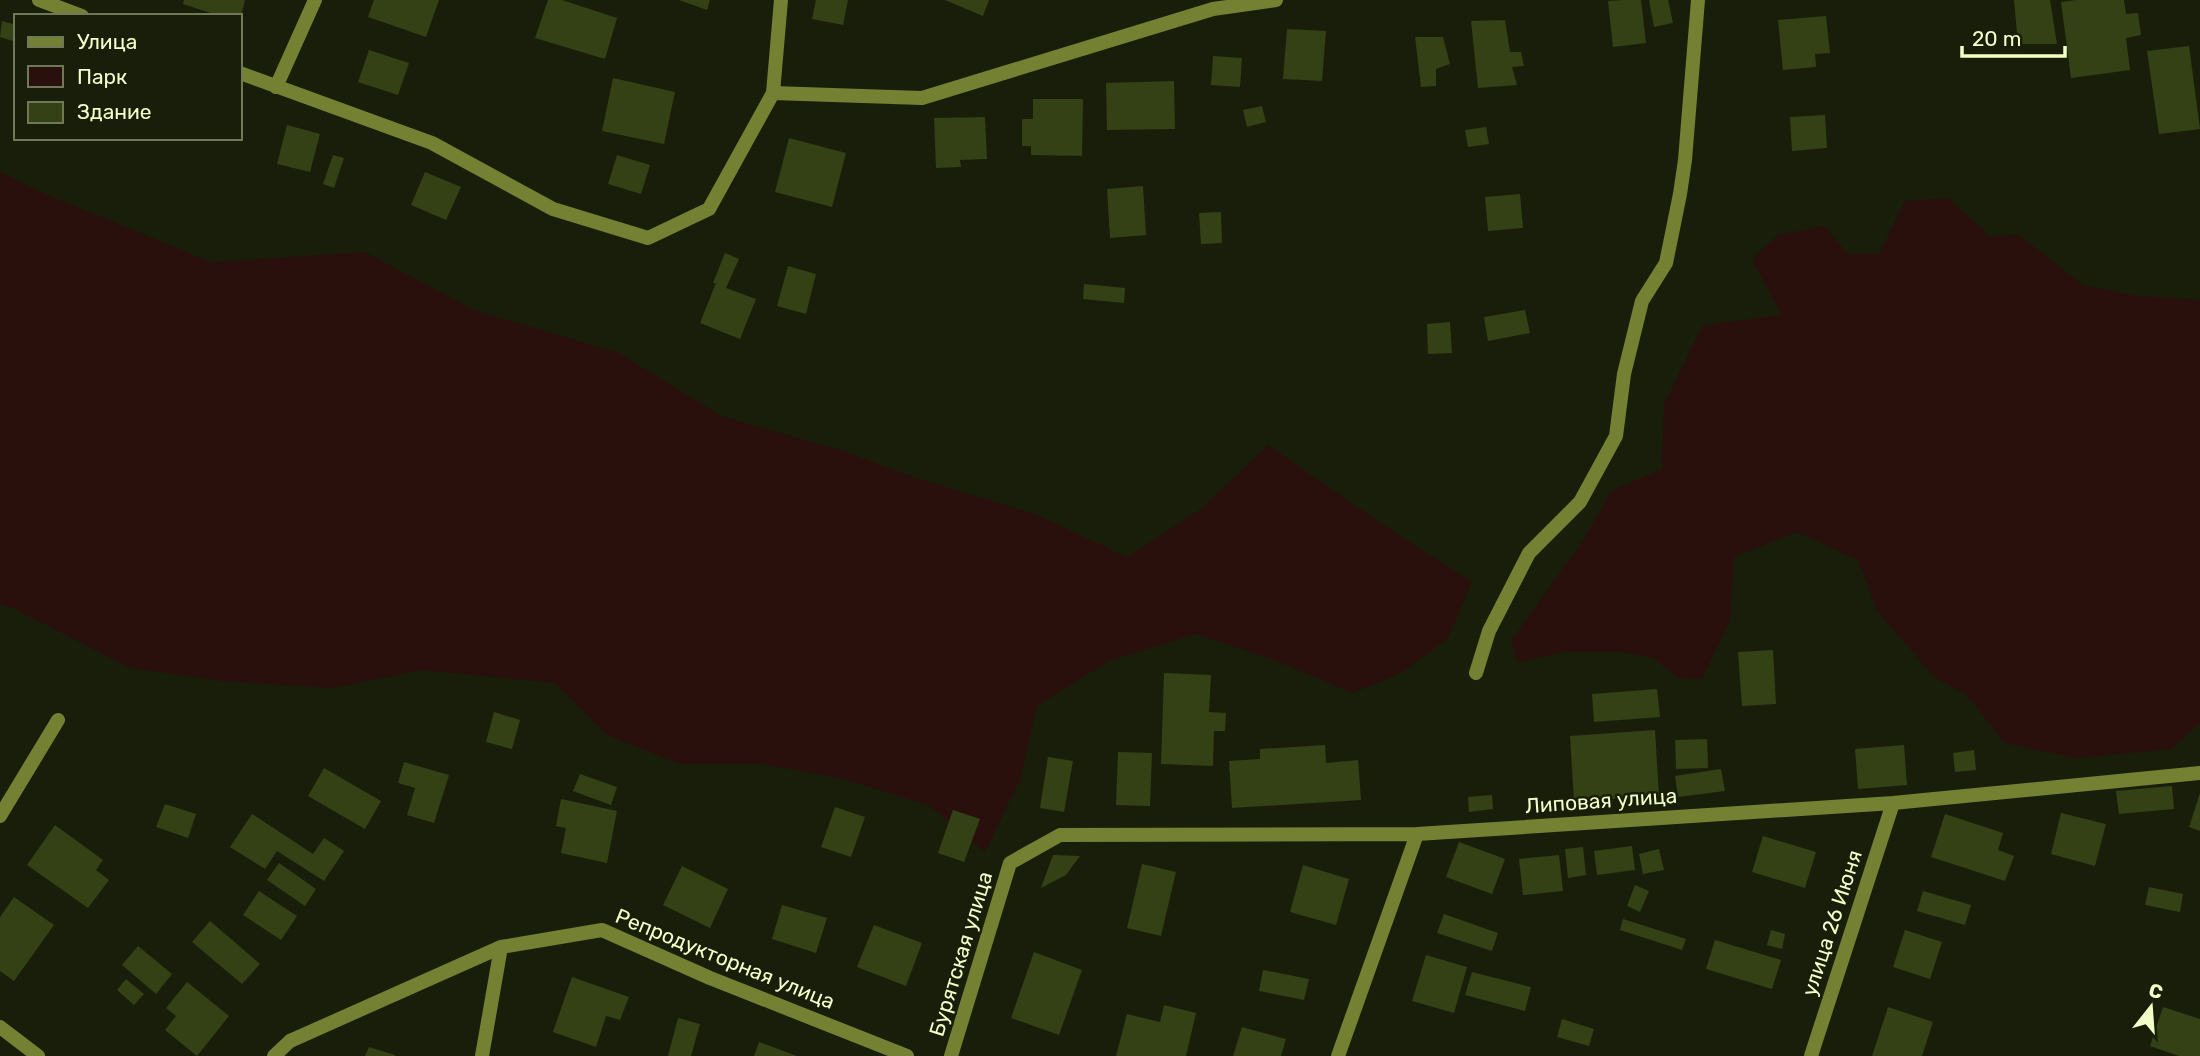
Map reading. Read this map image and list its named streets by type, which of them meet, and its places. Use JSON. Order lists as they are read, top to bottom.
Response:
{
  "streets": {
    "street": [
      "Липовая улица",
      "улица 26 Июня",
      "Бурятская улица",
      "Репродукторная улица"
    ]
  },
  "crossings": [
    ["Липовая улица", "улица 26 Июня"],
    ["Липовая улица", "Бурятская улица"]
  ],
  "legend": ["Улица", "Парк", "Здание"],
  "scale_bar": "20 m",
  "north": "top"
}
